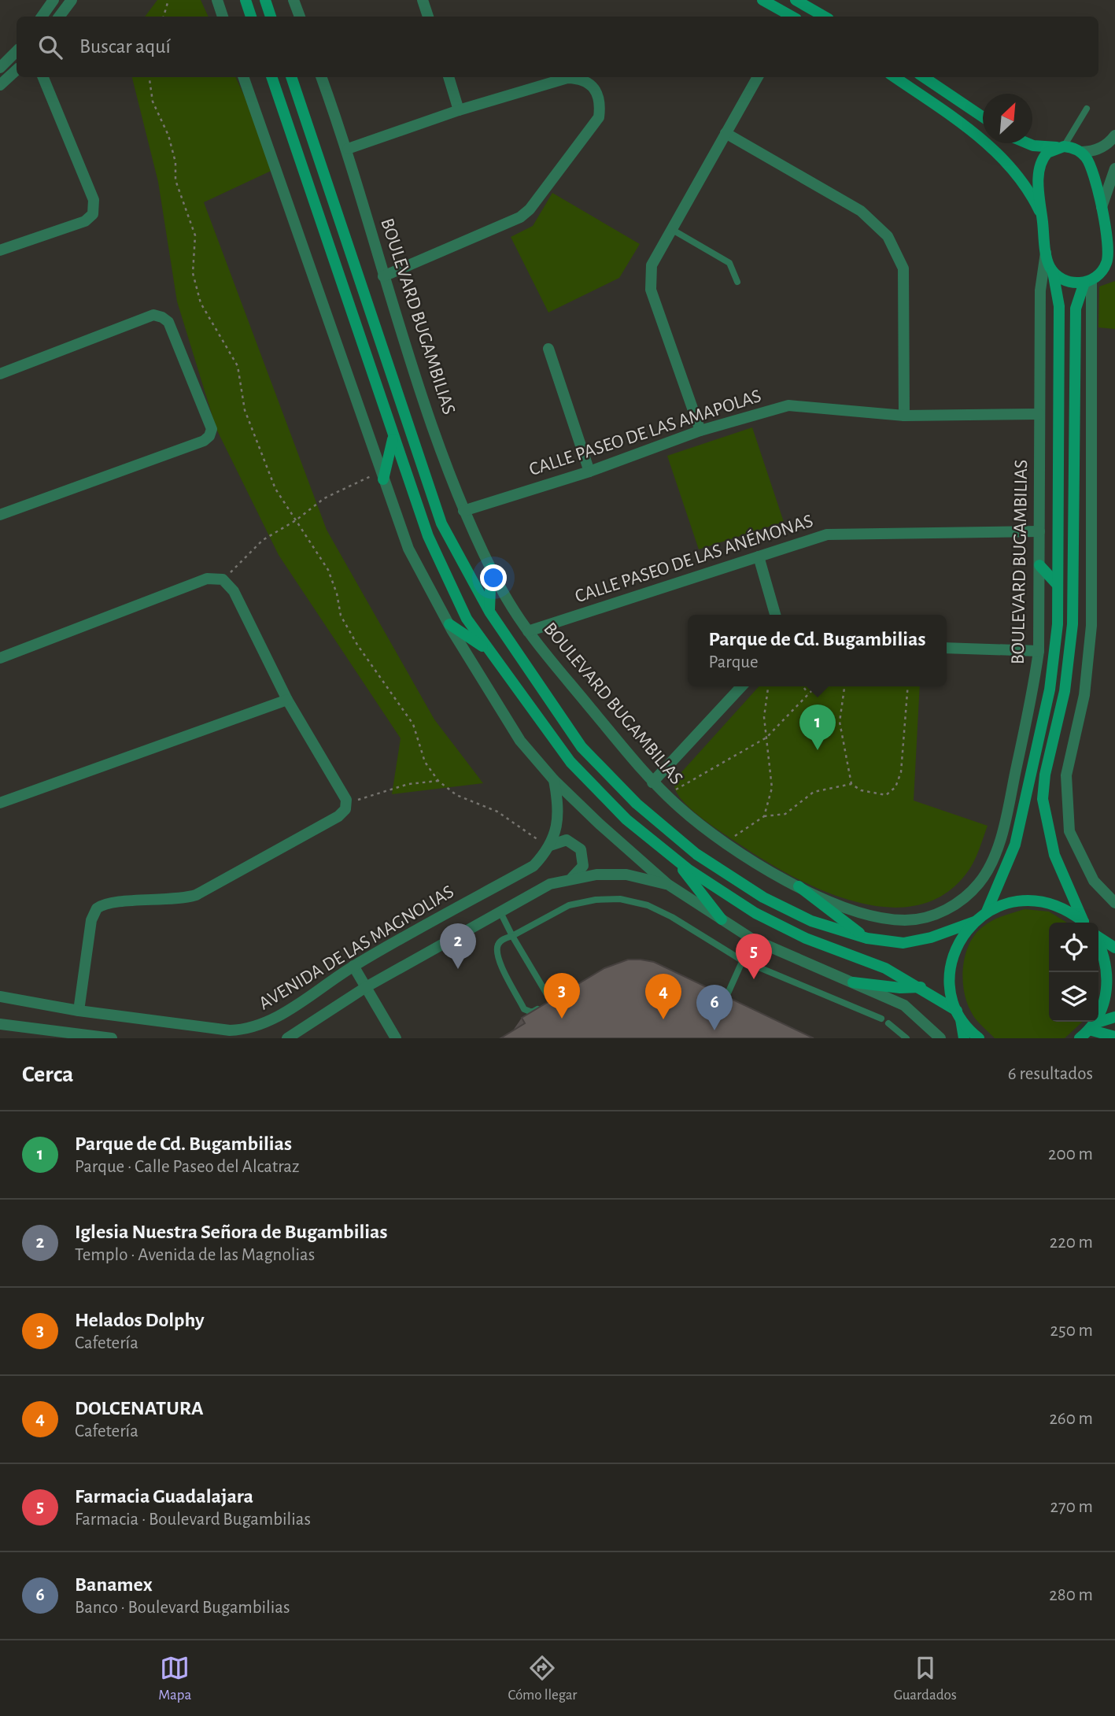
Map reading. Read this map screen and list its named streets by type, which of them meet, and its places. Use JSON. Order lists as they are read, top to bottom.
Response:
{
  "streets": {
    "street": [
      "BOULEVARD BUGAMBILIAS",
      "CALLE PASEO DE LAS AMAPOLAS",
      "CALLE PASEO DE LAS ANÉMONAS",
      "AVENIDA DE LAS MAGNOLIAS"
    ]
  },
  "crossings": [
    ["BOULEVARD BUGAMBILIAS", "CALLE PASEO DE LAS AMAPOLAS"],
    ["BOULEVARD BUGAMBILIAS", "CALLE PASEO DE LAS ANÉMONAS"]
  ],
  "north": "top right",
  "page": {
    "search": "Buscar aquí",
    "popup": ["Parque de Cd. Bugambilias", "Parque"],
    "pins": [
      "1",
      "2",
      "5",
      "3",
      "4",
      "6"
    ],
    "heading": ["Cerca", "6 resultados"],
    "list": [
      {
        "mark": "1",
        "name": "Parque de Cd. Bugambilias",
        "note": "Parque · Calle Paseo del Alcatraz",
        "value": "200 m"
      },
      {
        "mark": "2",
        "name": "Iglesia Nuestra Señora de Bugambilias",
        "note": "Templo · Avenida de las Magnolias",
        "value": "220 m"
      },
      {
        "mark": "3",
        "name": "Helados Dolphy",
        "note": "Cafetería",
        "value": "250 m"
      },
      {
        "mark": "4",
        "name": "DOLCENATURA",
        "note": "Cafetería",
        "value": "260 m"
      },
      {
        "mark": "5",
        "name": "Farmacia Guadalajara",
        "note": "Farmacia · Boulevard Bugambilias",
        "value": "270 m"
      },
      {
        "mark": "6",
        "name": "Banamex",
        "note": "Banco · Boulevard Bugambilias",
        "value": "280 m"
      }
    ],
    "nav": ["Mapa", "Cómo llegar", "Guardados"]
  }
}
